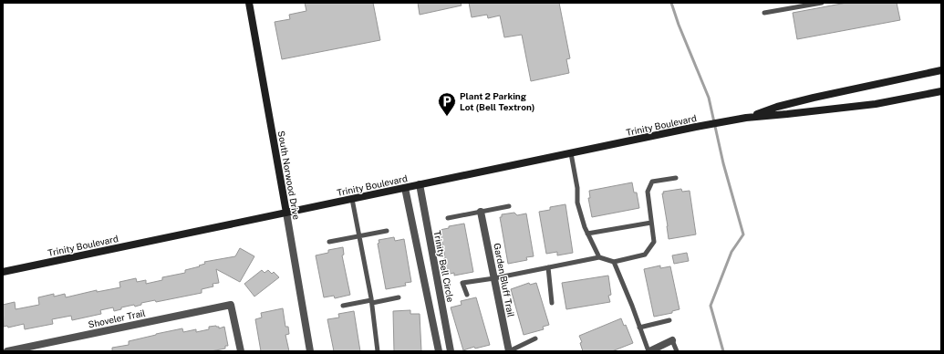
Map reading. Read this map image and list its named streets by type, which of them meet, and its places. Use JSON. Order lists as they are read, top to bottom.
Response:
{
  "streets": {
    "main road": ["Trinity Boulevard", "South Norwood Drive"],
    "street": ["Trinity Bell Circle", "Garden Bluff Trail", "Shoveler Trail"]
  },
  "crossings": [
    ["Trinity Boulevard", "South Norwood Drive"],
    ["Trinity Boulevard", "Trinity Bell Circle"]
  ],
  "places": {
    "parking": ["Plant 2 Parking Lot (Bell Textron)"]
  }
}
